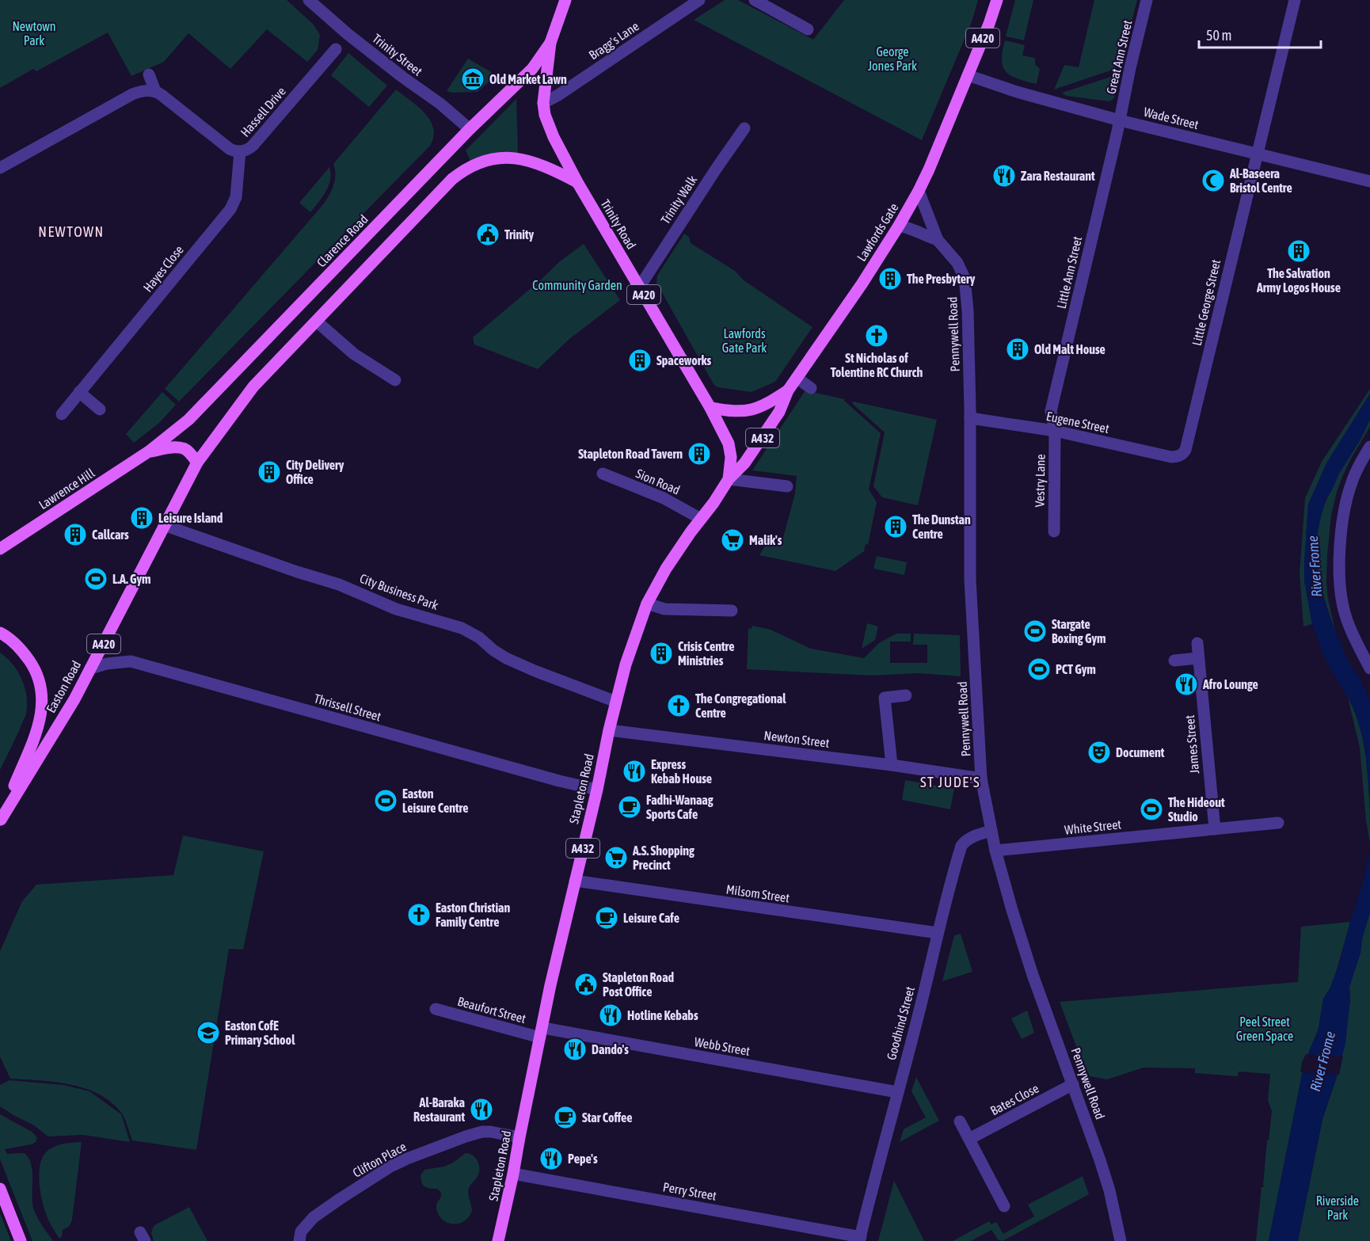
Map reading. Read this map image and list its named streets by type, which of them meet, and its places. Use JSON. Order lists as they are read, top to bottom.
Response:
{
  "streets": {
    "main road": [
      "A420",
      "Trinity Road",
      "Lawfords Gate",
      "Clarence Road",
      "A432",
      "Lawrence Hill",
      "Easton Road",
      "Stapleton Road"
    ],
    "street": [
      "Bragg's Lane",
      "Trinity Street",
      "Great Ann Street",
      "Hassell Drive",
      "Wade Street",
      "Trinity Walk",
      "Hayes Close",
      "Little Ann Street",
      "Little George Street",
      "Pennywell Road",
      "Eugene Street",
      "Vestry Lane",
      "Sion Road",
      "City Business Park",
      "Thrissell Street",
      "Newton Street",
      "James Street",
      "White Street",
      "Milsom Street",
      "Beaufort Street",
      "Goodhind Street",
      "Webb Street",
      "Bates Close",
      "Clifton Place",
      "Perry Street"
    ]
  },
  "crossings": [
    ["A420", "Wade Street"],
    ["A420", "Trinity Road"],
    ["A420", "Lawfords Gate"],
    ["A420", "Clarence Road"],
    ["A420", "A432"],
    ["A420", "Easton Road"],
    ["Bragg's Lane", "Trinity Road"],
    ["Trinity Street", "Clarence Road"],
    ["Great Ann Street", "Wade Street"],
    ["Great Ann Street", "Little Ann Street"],
    ["Hassell Drive", "Hayes Close"],
    ["Wade Street", "Lawfords Gate"],
    ["Wade Street", "Little Ann Street"],
    ["Wade Street", "Little George Street"],
    ["Trinity Walk", "Trinity Road"],
    ["Trinity Road", "Clarence Road"],
    ["Trinity Road", "A432"],
    ["Trinity Road", "Stapleton Road"],
    ["Lawfords Gate", "Pennywell Road"],
    ["Lawfords Gate", "A432"],
    ["Clarence Road", "Lawrence Hill"],
    ["Little Ann Street", "Eugene Street"],
    ["Little Ann Street", "Vestry Lane"],
    ["Little George Street", "Eugene Street"],
    ["Pennywell Road", "Eugene Street"],
    ["Pennywell Road", "Newton Street"],
    ["Pennywell Road", "White Street"],
    ["Pennywell Road", "Goodhind Street"],
    ["Pennywell Road", "Bates Close"],
    ["Eugene Street", "Vestry Lane"],
    ["A432", "Stapleton Road"],
    ["Sion Road", "Stapleton Road"],
    ["City Business Park", "Easton Road"],
    ["City Business Park", "Stapleton Road"],
    ["Easton Road", "Thrissell Street"],
    ["Thrissell Street", "Stapleton Road"],
    ["Newton Street", "Stapleton Road"],
    ["James Street", "White Street"],
    ["Stapleton Road", "Milsom Street"],
    ["Stapleton Road", "Beaufort Street"],
    ["Stapleton Road", "Webb Street"],
    ["Stapleton Road", "Clifton Place"],
    ["Stapleton Road", "Perry Street"],
    ["Milsom Street", "Goodhind Street"],
    ["Beaufort Street", "Webb Street"],
    ["Goodhind Street", "Webb Street"],
    ["Goodhind Street", "Perry Street"]
  ],
  "districts": ["NEWTOWN", "ST JUDE'S"],
  "water": ["River Frome"],
  "parks": [
    "Newtown Park",
    "George Jones Park",
    "Community Garden",
    "Lawfords Gate Park",
    "Peel Street Green Space",
    "Riverside Park"
  ],
  "places": {
    "museum": ["Old Market Lawn"],
    "restaurant": [
      "Zara Restaurant",
      "Afro Lounge",
      "Express Kebab House",
      "Hotline Kebabs",
      "Dando's",
      "Al-Baraka Restaurant",
      "Pepe's"
    ],
    "mosque": ["Al-Baseera Bristol Centre"],
    "public building": ["Trinity", "Stapleton Road Post Office"],
    "building": [
      "The Salvation Army Logos House",
      "The Presbytery",
      "Old Malt House",
      "Spaceworks",
      "Stapleton Road Tavern",
      "City Delivery Office",
      "Leisure Island",
      "The Dunstan Centre",
      "Callcars",
      "Crisis Centre Ministries"
    ],
    "church": ["St Nicholas of Tolentine RC Church", "The Congregational Centre", "Easton Christian Family Centre"],
    "supermarket": ["Malik's", "A.S. Shopping Precinct"],
    "sports": [
      "L.A. Gym",
      "Stargate Boxing Gym",
      "PCT Gym",
      "Easton Leisure Centre",
      "The Hideout Studio"
    ],
    "theatre": ["Document"],
    "cafe": ["Fadhi-Wanaag Sports Cafe", "Leisure Cafe", "Star Coffee"],
    "school or university": ["Easton CofE Primary School"]
  },
  "scale_bar": "50 m"
}
